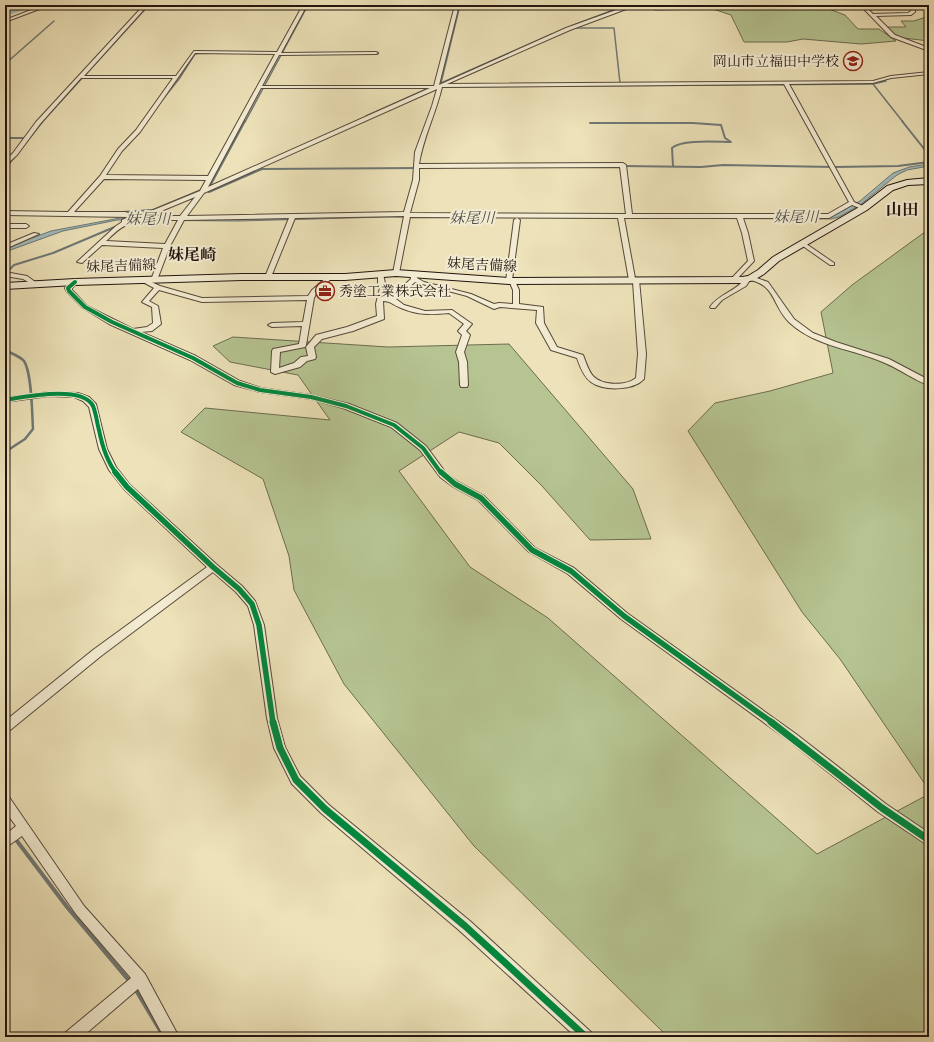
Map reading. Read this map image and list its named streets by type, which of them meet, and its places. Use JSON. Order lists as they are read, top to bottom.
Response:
{
  "streets": {
    "main road": ["妹尾吉備線"]
  },
  "districts": ["山田", "妹尾崎"],
  "water": ["妹尾川"],
  "places": {
    "school or university": ["岡山市立福田中学校"],
    "office": ["秀塗工業株式会社"]
  }
}
